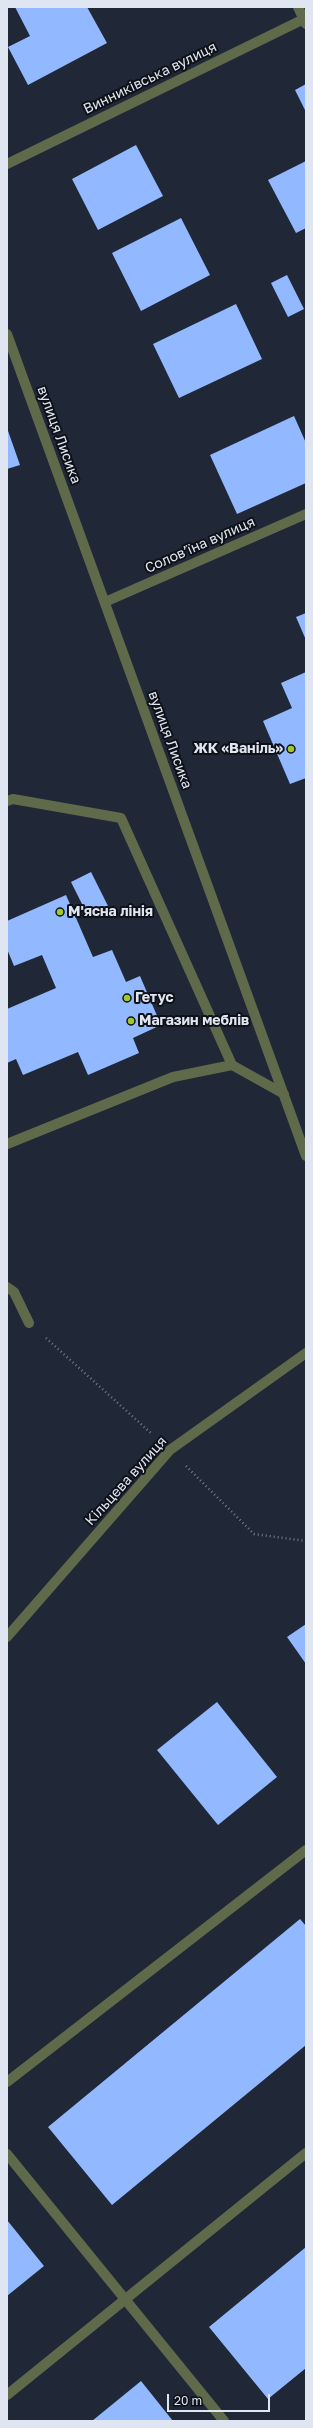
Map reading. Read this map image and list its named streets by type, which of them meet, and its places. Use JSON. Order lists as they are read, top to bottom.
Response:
{
  "streets": {
    "street": [
      "Винниківська вулиця",
      "вулиця Лисика",
      "Соловʼїна вулиця",
      "Кільцева вулиця"
    ]
  },
  "crossings": [
    ["вулиця Лисика", "Соловʼїна вулиця"]
  ],
  "places": [
    "ЖК «Ваніль»",
    "М'ясна лінія",
    "Гетус",
    "Магазин меблів"
  ],
  "scale_bar": "20 m"
}
